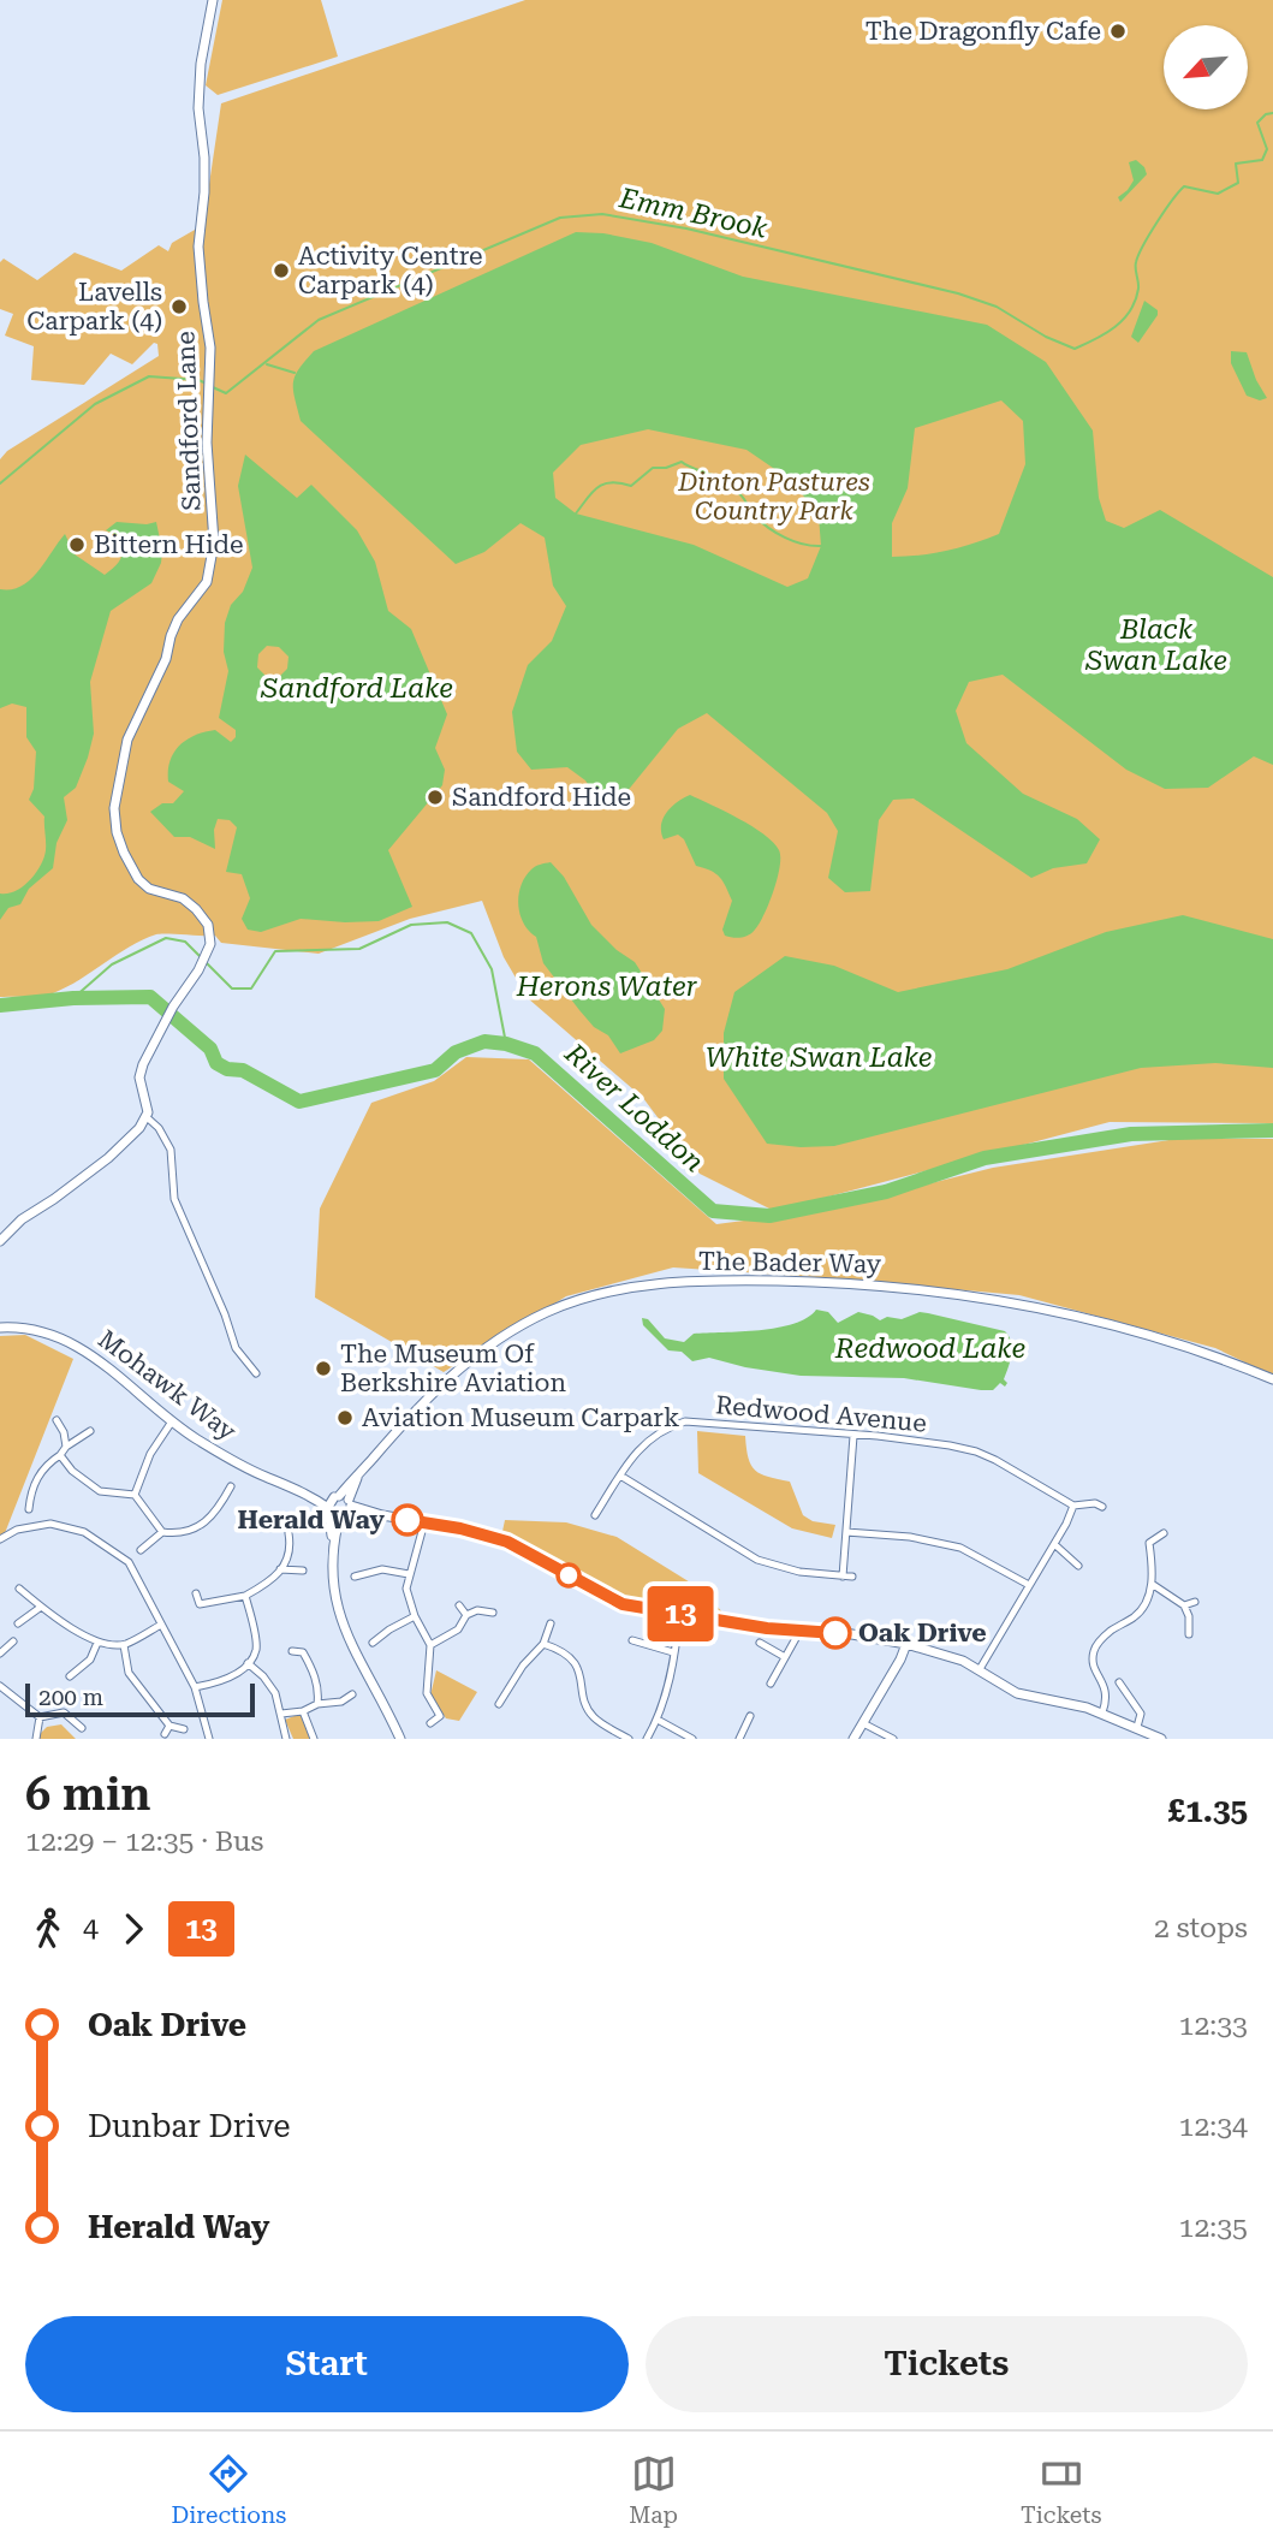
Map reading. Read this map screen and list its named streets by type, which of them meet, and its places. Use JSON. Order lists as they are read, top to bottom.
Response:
{
  "streets": {
    "street": [
      "Sandford Lane",
      "The Bader Way",
      "Mohawk Way",
      "Redwood Avenue"
    ]
  },
  "crossings": [
    ["The Bader Way", "Mohawk Way"]
  ],
  "water": [
    "Emm Brook",
    "Black Swan Lake",
    "Sandford Lake",
    "Herons Water",
    "White Swan Lake",
    "River Loddon",
    "Redwood Lake"
  ],
  "parks": ["Dinton Pastures Country Park"],
  "places": [
    "The Dragonfly Cafe",
    "Activity Centre Carpark (4)",
    "Lavells Carpark (4)",
    "Bittern Hide",
    "Sandford Hide",
    "The Museum Of Berkshire Aviation",
    "Aviation Museum Carpark",
    "Herald Way",
    "Oak Drive"
  ],
  "lines": ["bus line 13"],
  "scale_bar": "200 m",
  "north": "bottom left",
  "page": {
    "on_map": "13",
    "scale": "200 m",
    "heading": ["6 min", "12:29 – 12:35 · Bus", "£1.35"],
    "legs": ["4", "13", "2 stops"],
    "list": [
      {
        "name": "Oak Drive",
        "value": "12:33"
      },
      {
        "name": "Dunbar Drive",
        "value": "12:34"
      },
      {
        "name": "Herald Way",
        "value": "12:35"
      }
    ],
    "buttons": ["Start", "Tickets"],
    "tabs": ["Directions", "Map", "Tickets"]
  }
}
